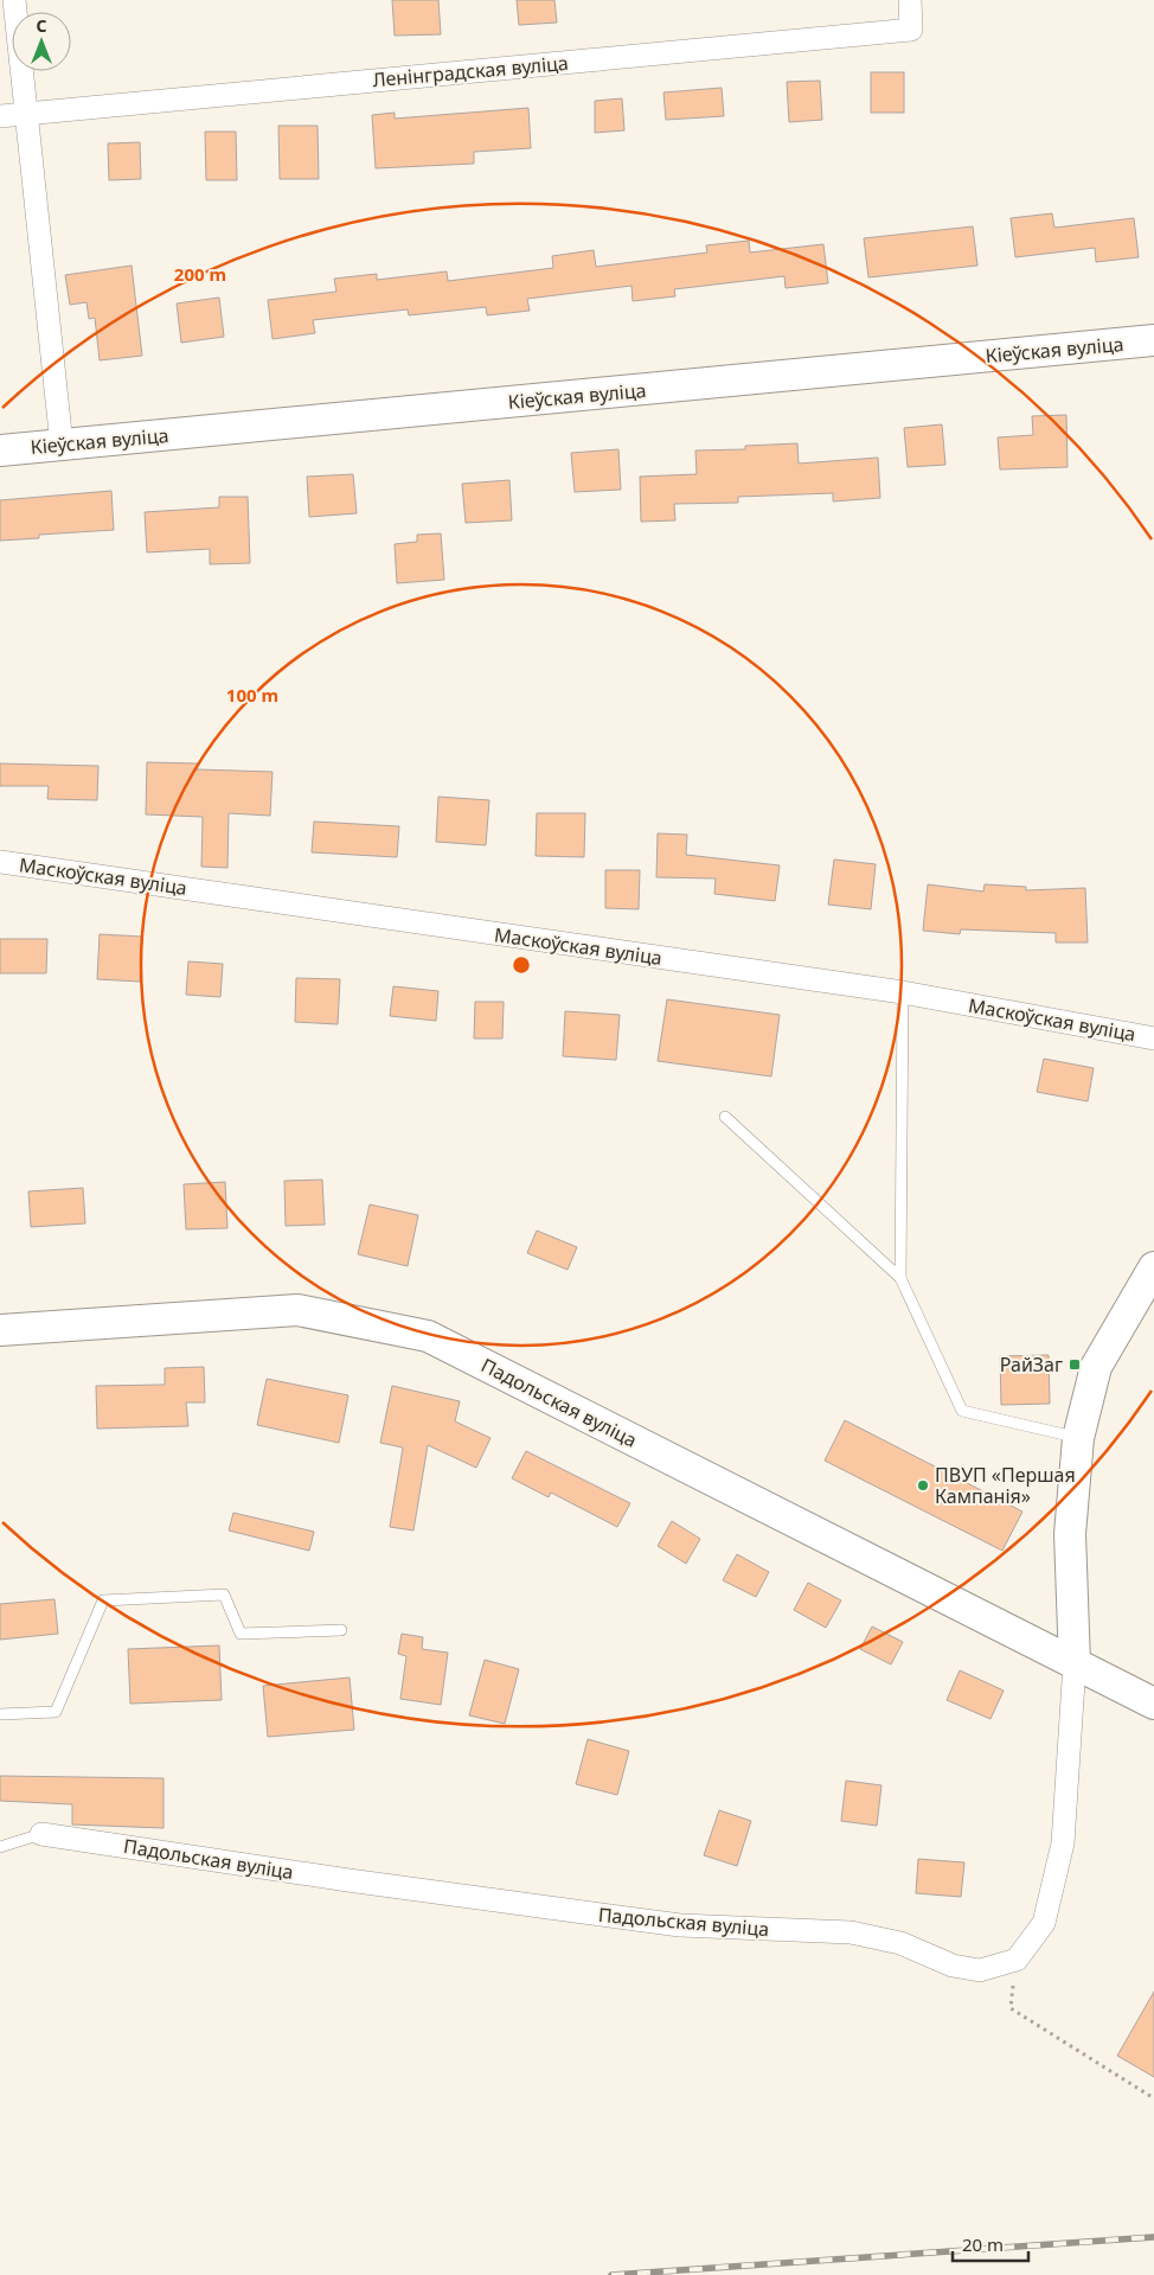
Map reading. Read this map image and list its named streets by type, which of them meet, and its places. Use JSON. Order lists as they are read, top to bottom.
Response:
{
  "streets": {
    "street": [
      "Ленінградская вуліца",
      "Кіеўская вуліца",
      "Маскоўская вуліца",
      "Падольская вуліца"
    ]
  },
  "places": {
    "transit": ["РайЗаг"],
    "other": ["ПВУП «Першая Кампанія»"]
  },
  "scale_bar": "20 m",
  "north": "top",
  "rings": ["200 m", "100 m"]
}
